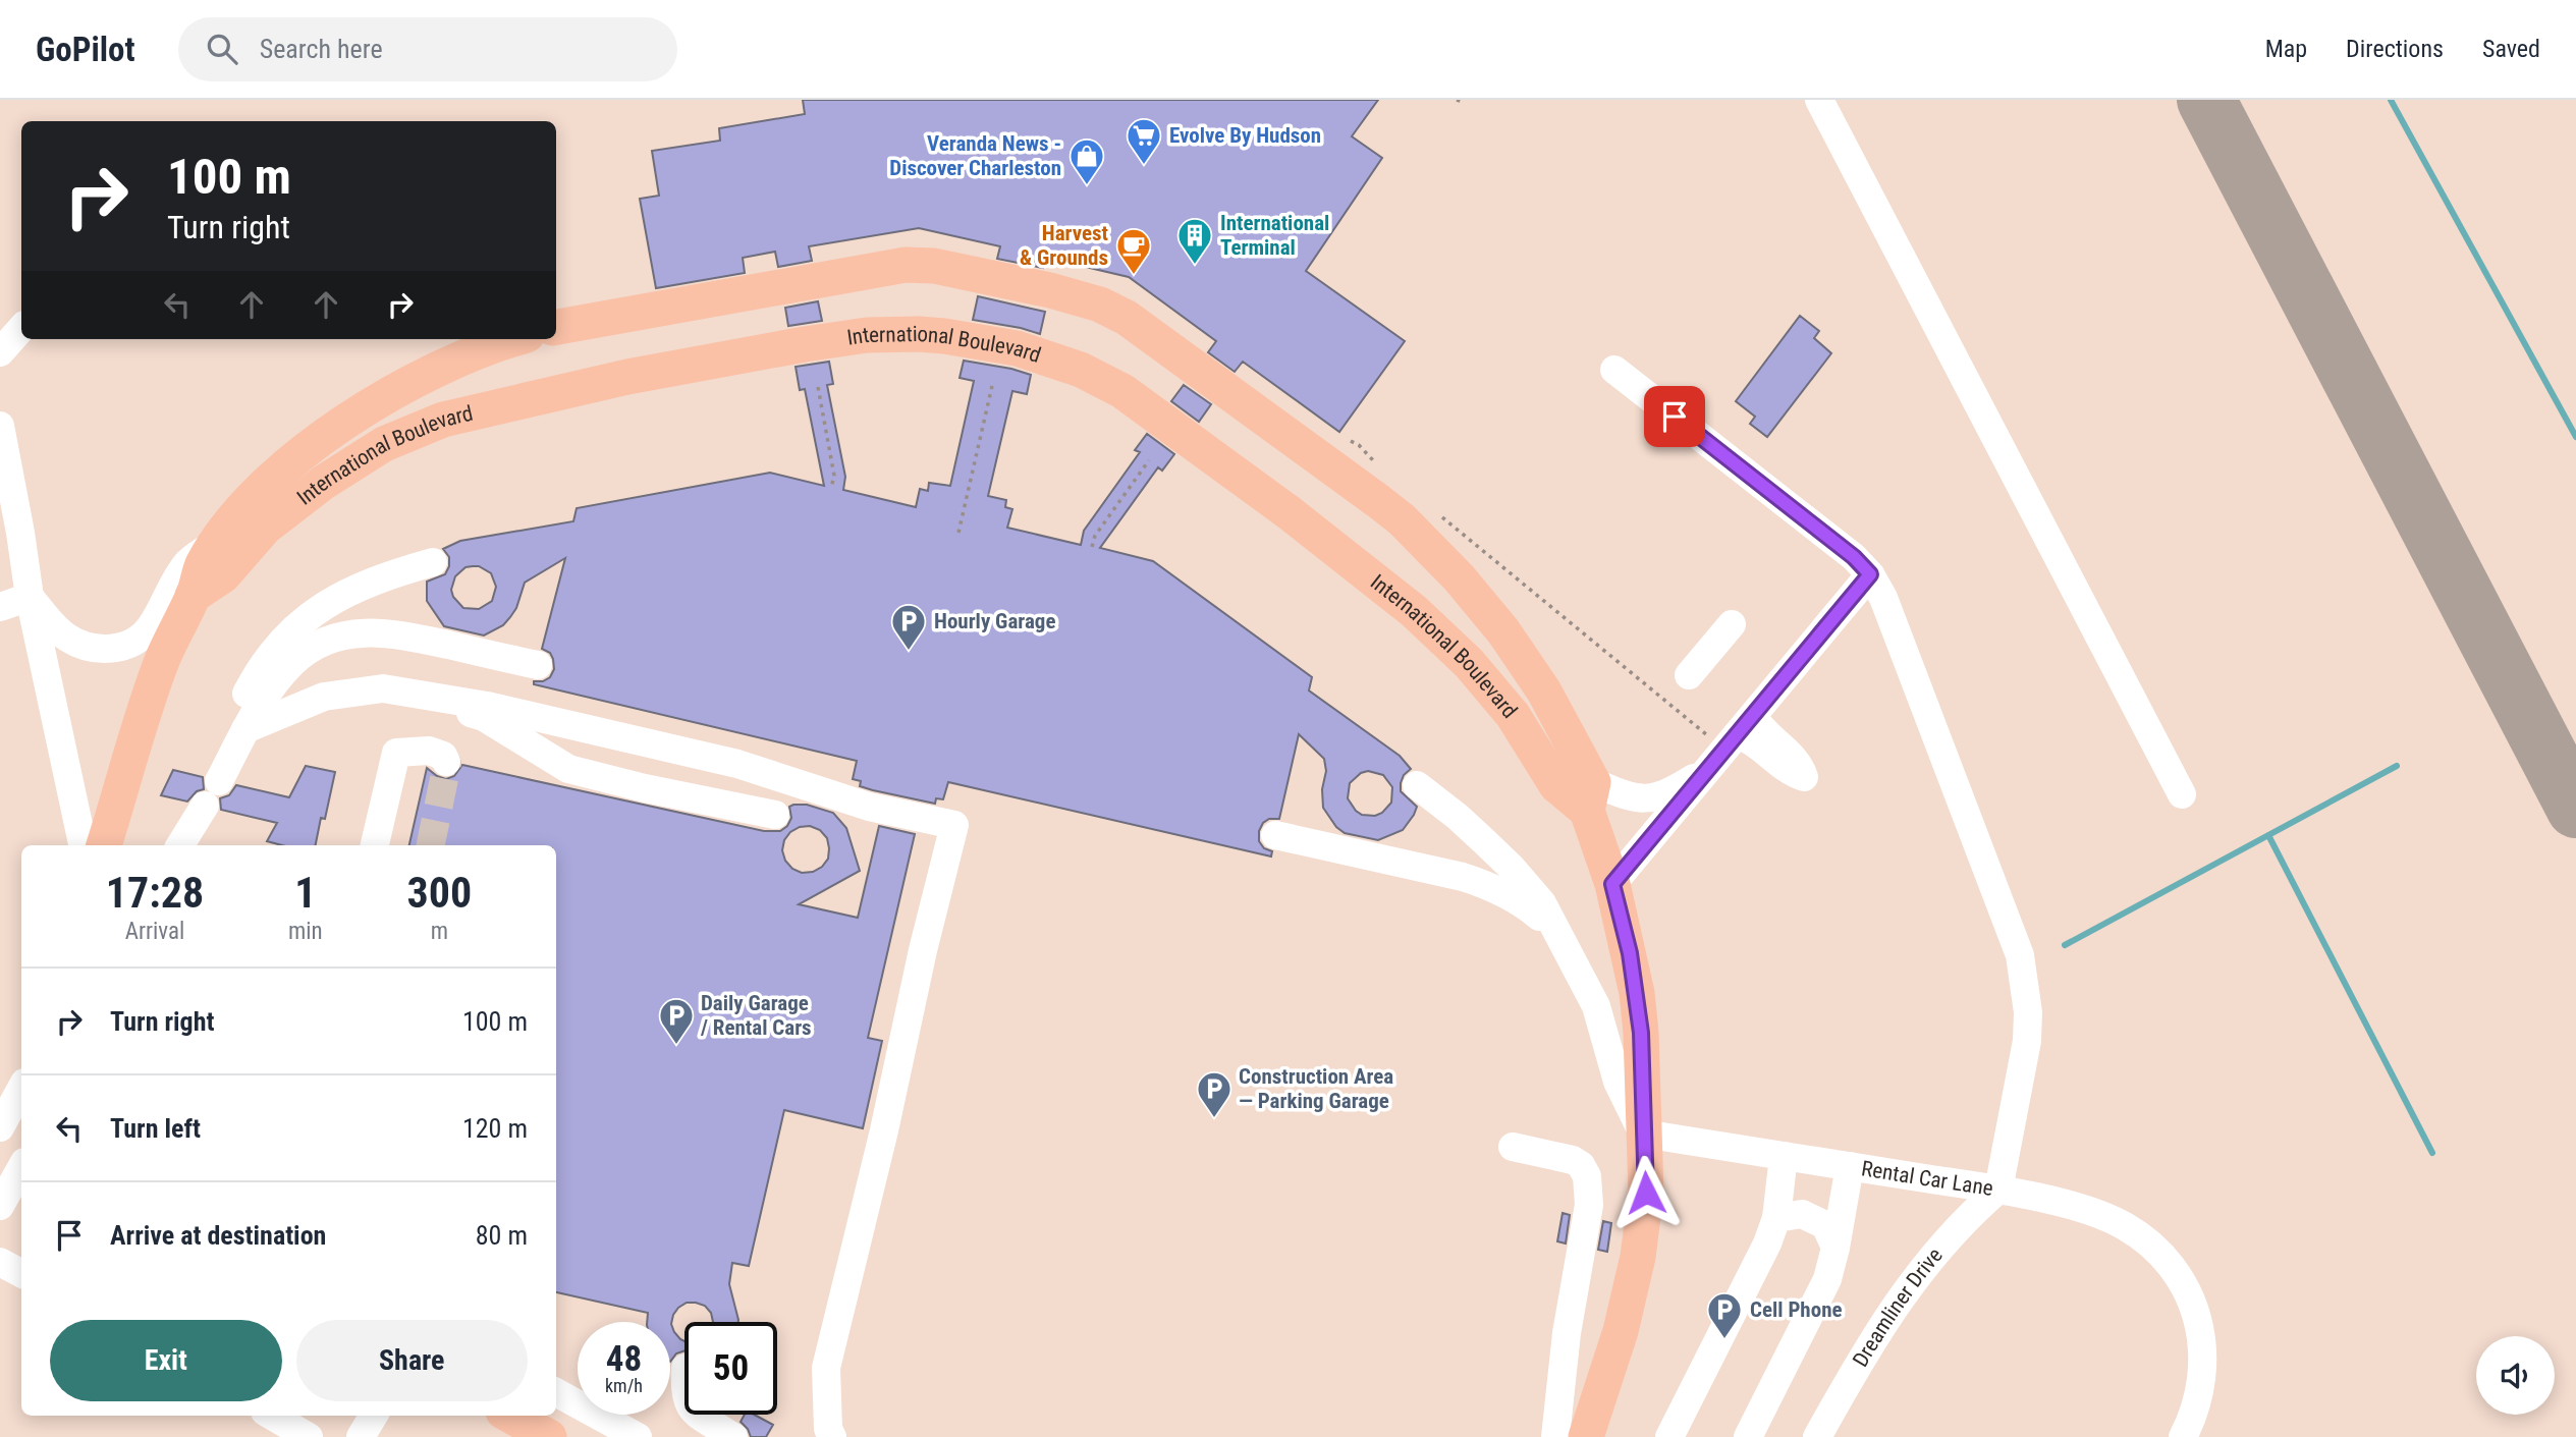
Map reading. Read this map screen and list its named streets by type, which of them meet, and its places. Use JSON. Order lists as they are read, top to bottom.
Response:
{
  "streets": {
    "main road": ["International Boulevard"],
    "street": ["Rental Car Lane", "Dreamliner Drive"]
  },
  "crossings": [
    ["International Boulevard", "Rental Car Lane"],
    ["Rental Car Lane", "Dreamliner Drive"]
  ],
  "places": {
    "supermarket": ["Evolve By Hudson"],
    "shop": ["Veranda News - Discover Charleston"],
    "building": ["International Terminal"],
    "cafe": ["Harvest & Grounds"],
    "parking": [
      "Hourly Garage",
      "Daily Garage / Rental Cars",
      "Construction Area — Parking Garage",
      "Cell Phone"
    ]
  },
  "page": {
    "header": "GoPilot",
    "search": "Search here",
    "nav": ["Map", "Directions", "Saved"],
    "turn": ["100 m", "Turn right"],
    "eta": [
      "17:28",
      "Arrival",
      "1",
      "min",
      "300",
      "m"
    ],
    "list": [
      {
        "name": "Turn right",
        "value": "100 m"
      },
      {
        "name": "Turn left",
        "value": "120 m"
      },
      {
        "name": "Arrive at destination",
        "value": "80 m"
      }
    ],
    "buttons": ["Exit", "Share"],
    "speed": "48 km/h",
    "limit": "50"
  }
}
